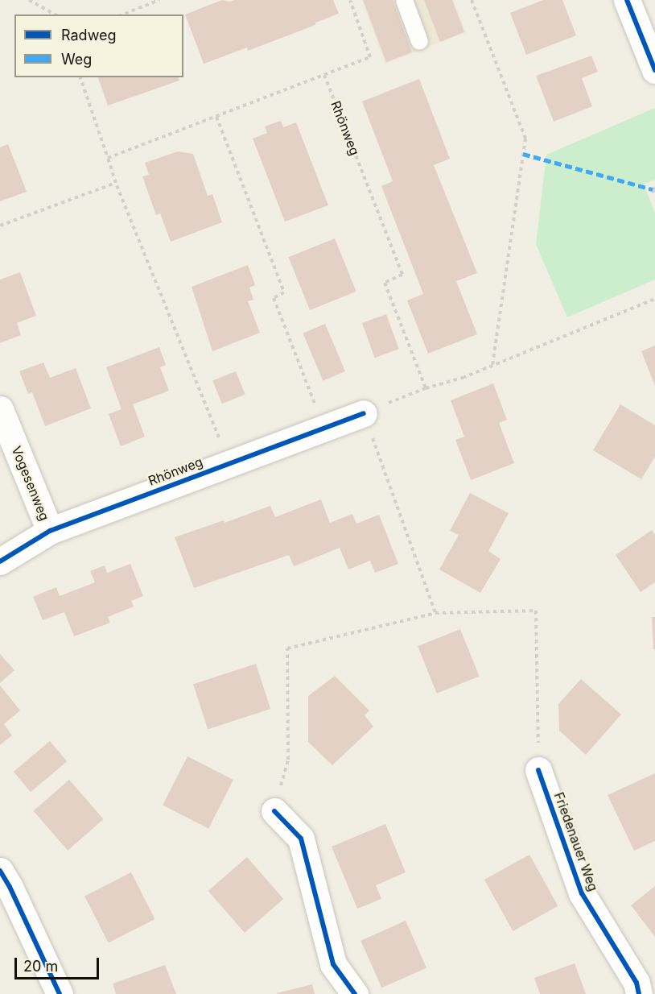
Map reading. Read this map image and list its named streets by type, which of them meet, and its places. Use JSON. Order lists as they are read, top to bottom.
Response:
{
  "streets": {
    "street": ["Rhönweg", "Vogesenweg", "Friedenauer Weg"]
  },
  "crossings": [
    ["Rhönweg", "Vogesenweg"]
  ],
  "legend": ["Radweg", "Weg"],
  "scale_bar": "20 m"
}
